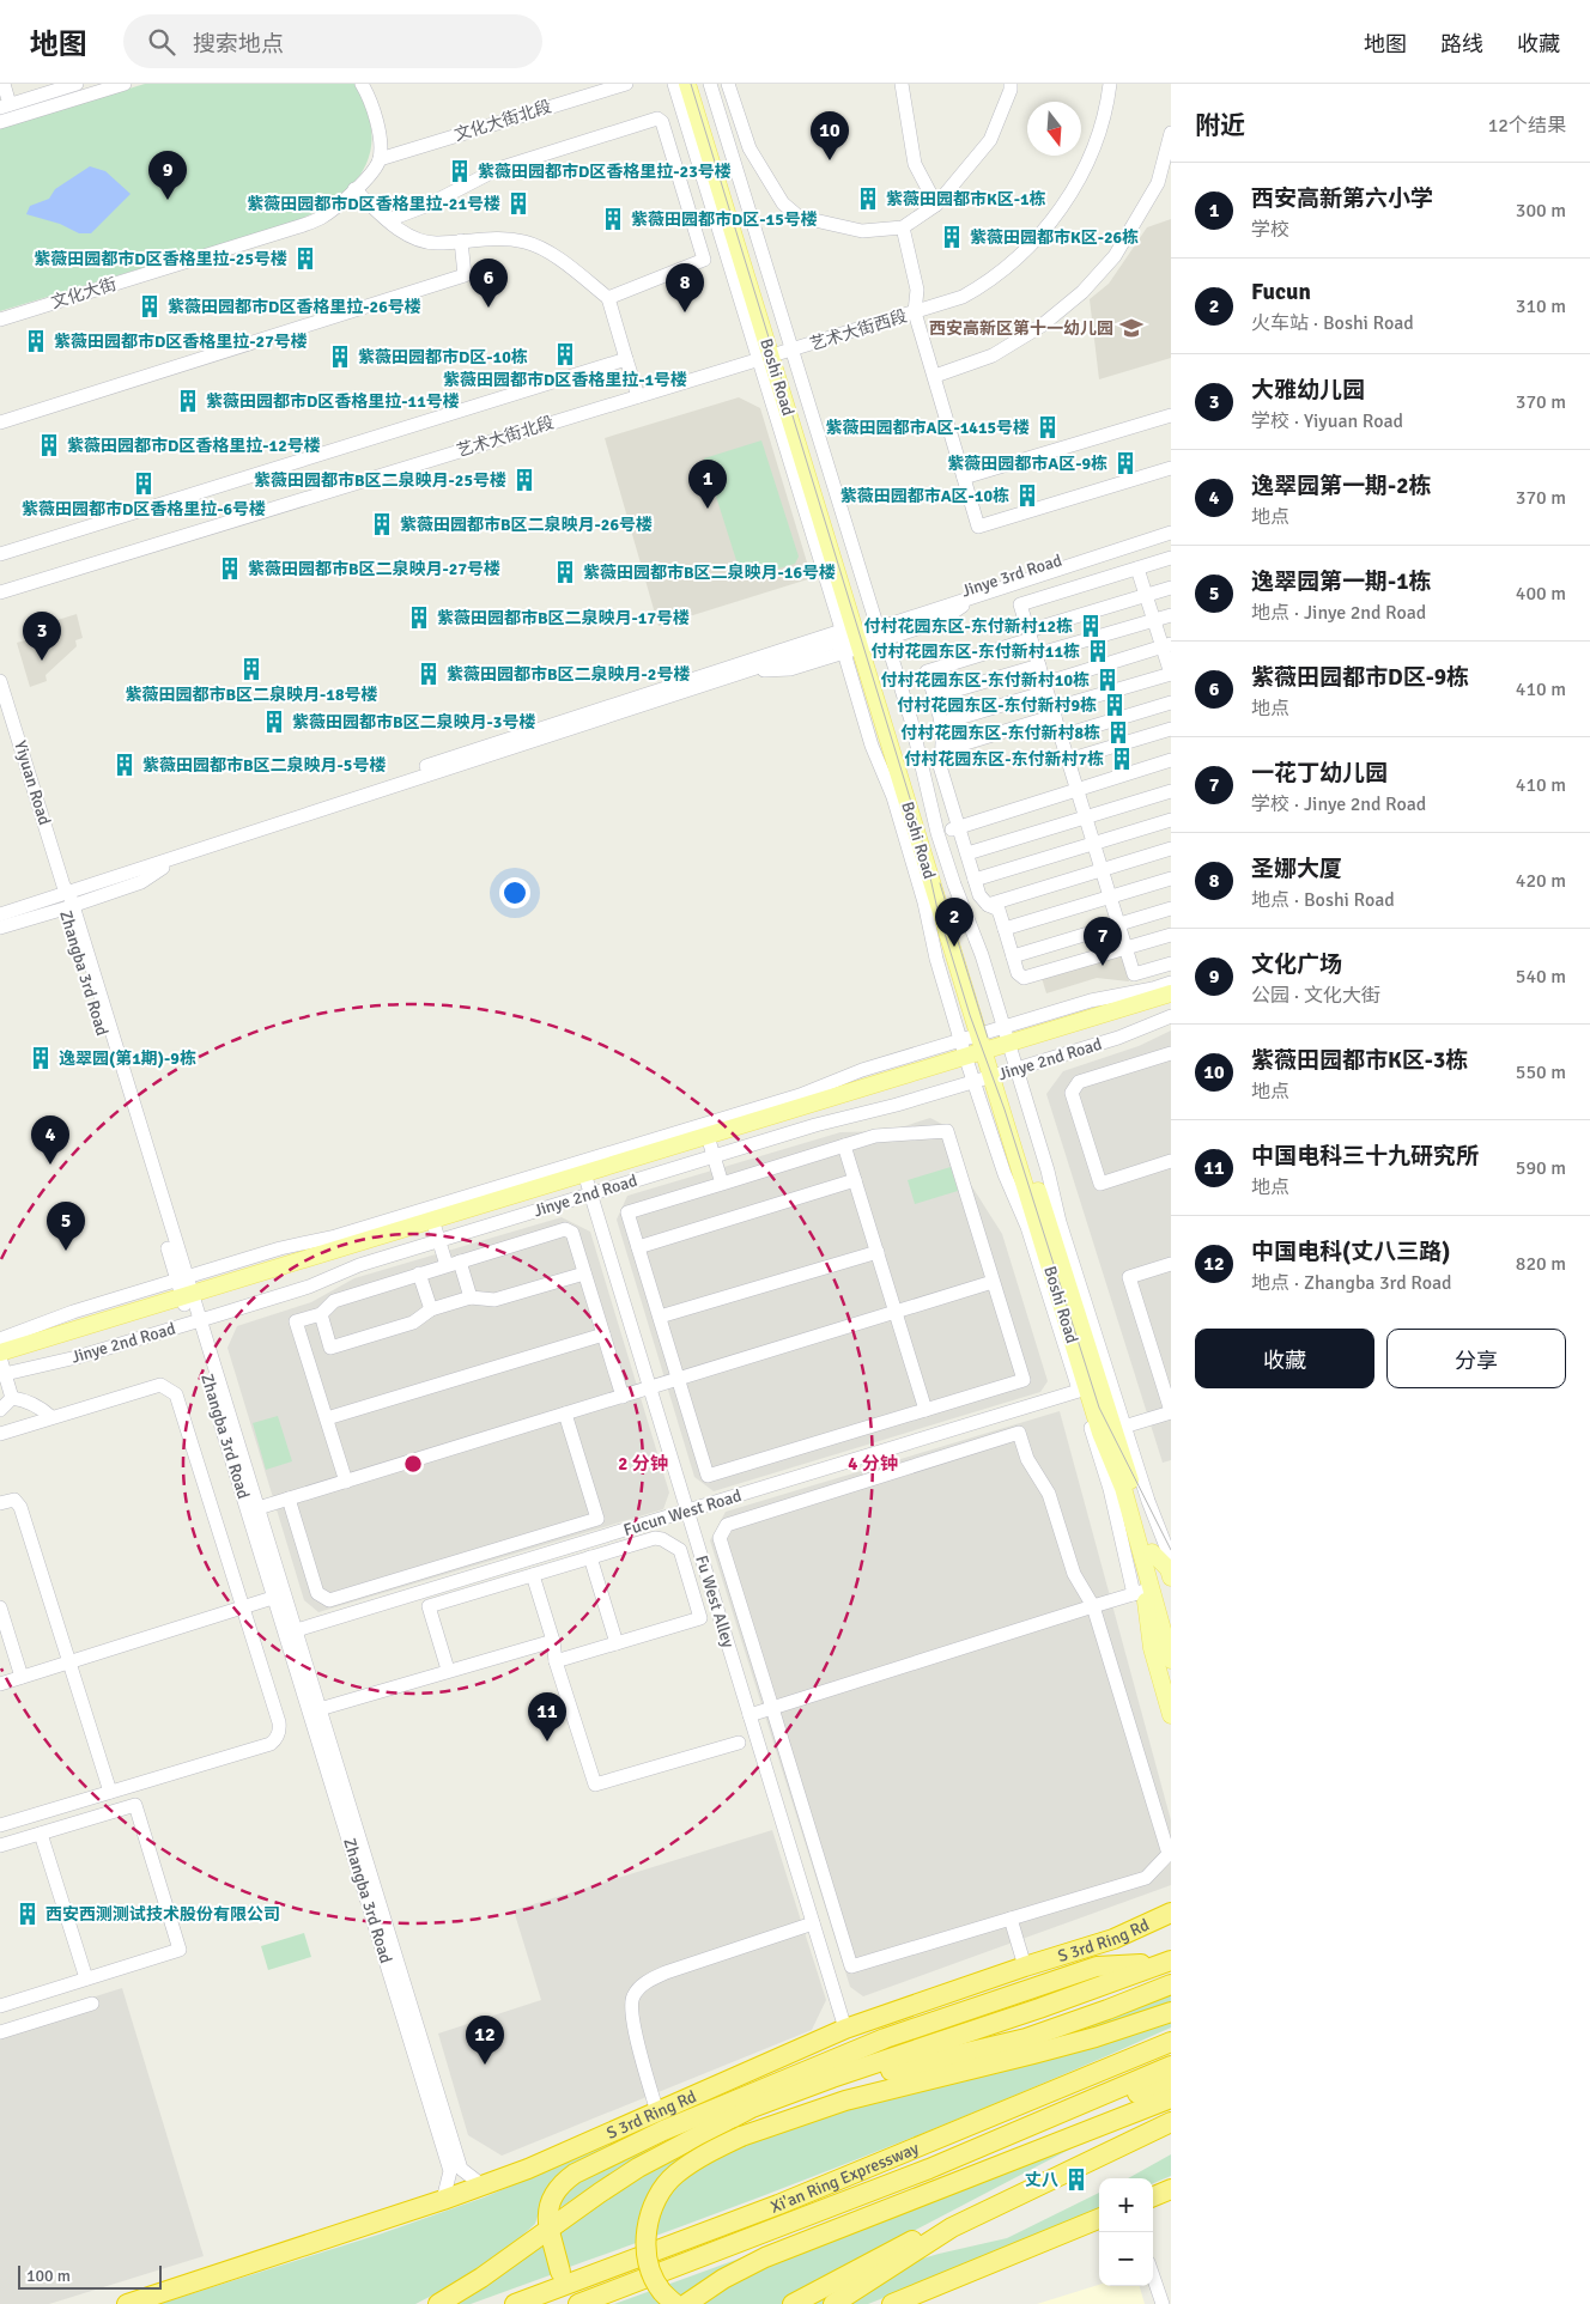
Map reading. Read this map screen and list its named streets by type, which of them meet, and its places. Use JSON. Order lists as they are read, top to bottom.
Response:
{
  "streets": {
    "highway": ["S 3rd Ring Rd", "Xi'an Ring Expressway"],
    "main road": ["Boshi Road", "Jinye 2nd Road"],
    "street": [
      "文化大街北段",
      "文化大街",
      "艺术大街西段",
      "艺术大街北段",
      "Jinye 3rd Road",
      "Yiyuan Road",
      "Zhangba 3rd Road",
      "Fucun West Road",
      "Fu West Alley"
    ]
  },
  "crossings": [
    ["文化大街北段", "文化大街"],
    ["艺术大街西段", "Boshi Road"],
    ["艺术大街西段", "艺术大街北段"],
    ["Boshi Road", "艺术大街北段"],
    ["Boshi Road", "Jinye 3rd Road"],
    ["Boshi Road", "Jinye 2nd Road"],
    ["Boshi Road", "Fucun West Road"],
    ["Yiyuan Road", "Zhangba 3rd Road"],
    ["Zhangba 3rd Road", "Jinye 2nd Road"],
    ["Zhangba 3rd Road", "Fucun West Road"],
    ["Zhangba 3rd Road", "S 3rd Ring Rd"],
    ["Jinye 2nd Road", "Fu West Alley"],
    ["Fucun West Road", "Fu West Alley"],
    ["Fu West Alley", "S 3rd Ring Rd"]
  ],
  "places": {
    "building": [
      "紫薇田园都市D区香格里拉-23号楼",
      "紫薇田园都市K区-1栋",
      "紫薇田园都市D区香格里拉-21号楼",
      "紫薇田园都市D区-15号楼",
      "紫薇田园都市K区-26栋",
      "紫薇田园都市D区香格里拉-25号楼",
      "紫薇田园都市D区香格里拉-26号楼",
      "紫薇田园都市D区香格里拉-27号楼",
      "紫薇田园都市D区香格里拉-1号楼",
      "紫薇田园都市D区-10栋",
      "紫薇田园都市D区香格里拉-11号楼",
      "紫薇田园都市A区-1415号楼",
      "紫薇田园都市D区香格里拉-12号楼",
      "紫薇田园都市A区-9栋",
      "紫薇田园都市B区二泉映月-25号楼",
      "紫薇田园都市D区香格里拉-6号楼",
      "紫薇田园都市A区-10栋",
      "紫薇田园都市B区二泉映月-26号楼",
      "紫薇田园都市B区二泉映月-27号楼",
      "紫薇田园都市B区二泉映月-16号楼",
      "紫薇田园都市B区二泉映月-17号楼",
      "付村花园东区-东付新村12栋",
      "付村花园东区-东付新村11栋",
      "紫薇田园都市B区二泉映月-18号楼",
      "紫薇田园都市B区二泉映月-2号楼",
      "付村花园东区-东付新村10栋",
      "付村花园东区-东付新村9栋",
      "紫薇田园都市B区二泉映月-3号楼",
      "付村花园东区-东付新村8栋",
      "付村花园东区-东付新村7栋",
      "紫薇田园都市B区二泉映月-5号楼",
      "逸翠园(第1期)-9栋",
      "西安西测测试技术股份有限公司",
      "丈八"
    ],
    "school or university": ["西安高新区第十一幼儿园"]
  },
  "scale_bar": "100 m",
  "north": "bottom",
  "page": {
    "header": "地图",
    "search": "搜索地点",
    "nav": ["地图", "路线", "收藏"],
    "heading": ["附近", "12个结果"],
    "pins": [
      "10",
      "9",
      "6",
      "8",
      "1",
      "3",
      "2",
      "7",
      "4",
      "5",
      "11",
      "12"
    ],
    "list": [
      {
        "mark": "1",
        "name": "西安高新第六小学",
        "note": "学校",
        "value": "300 m"
      },
      {
        "mark": "2",
        "name": "Fucun",
        "note": "火车站 · Boshi Road",
        "value": "310 m"
      },
      {
        "mark": "3",
        "name": "大雅幼儿园",
        "note": "学校 · Yiyuan Road",
        "value": "370 m"
      },
      {
        "mark": "4",
        "name": "逸翠园第一期-2栋",
        "note": "地点",
        "value": "370 m"
      },
      {
        "mark": "5",
        "name": "逸翠园第一期-1栋",
        "note": "地点 · Jinye 2nd Road",
        "value": "400 m"
      },
      {
        "mark": "6",
        "name": "紫薇田园都市D区-9栋",
        "note": "地点",
        "value": "410 m"
      },
      {
        "mark": "7",
        "name": "一花丁幼儿园",
        "note": "学校 · Jinye 2nd Road",
        "value": "410 m"
      },
      {
        "mark": "8",
        "name": "圣娜大厦",
        "note": "地点 · Boshi Road",
        "value": "420 m"
      },
      {
        "mark": "9",
        "name": "文化广场",
        "note": "公园 · 文化大街",
        "value": "540 m"
      },
      {
        "mark": "10",
        "name": "紫薇田园都市K区-3栋",
        "note": "地点",
        "value": "550 m"
      },
      {
        "mark": "11",
        "name": "中国电科三十九研究所",
        "note": "地点",
        "value": "590 m"
      },
      {
        "mark": "12",
        "name": "中国电科(丈八三路)",
        "note": "地点 · Zhangba 3rd Road",
        "value": "820 m"
      }
    ],
    "buttons": ["收藏", "分享"],
    "map_buttons": ["+", "−"],
    "scale": "100 m"
  },
  "rings": ["2 分钟", "4 分钟"]
}
